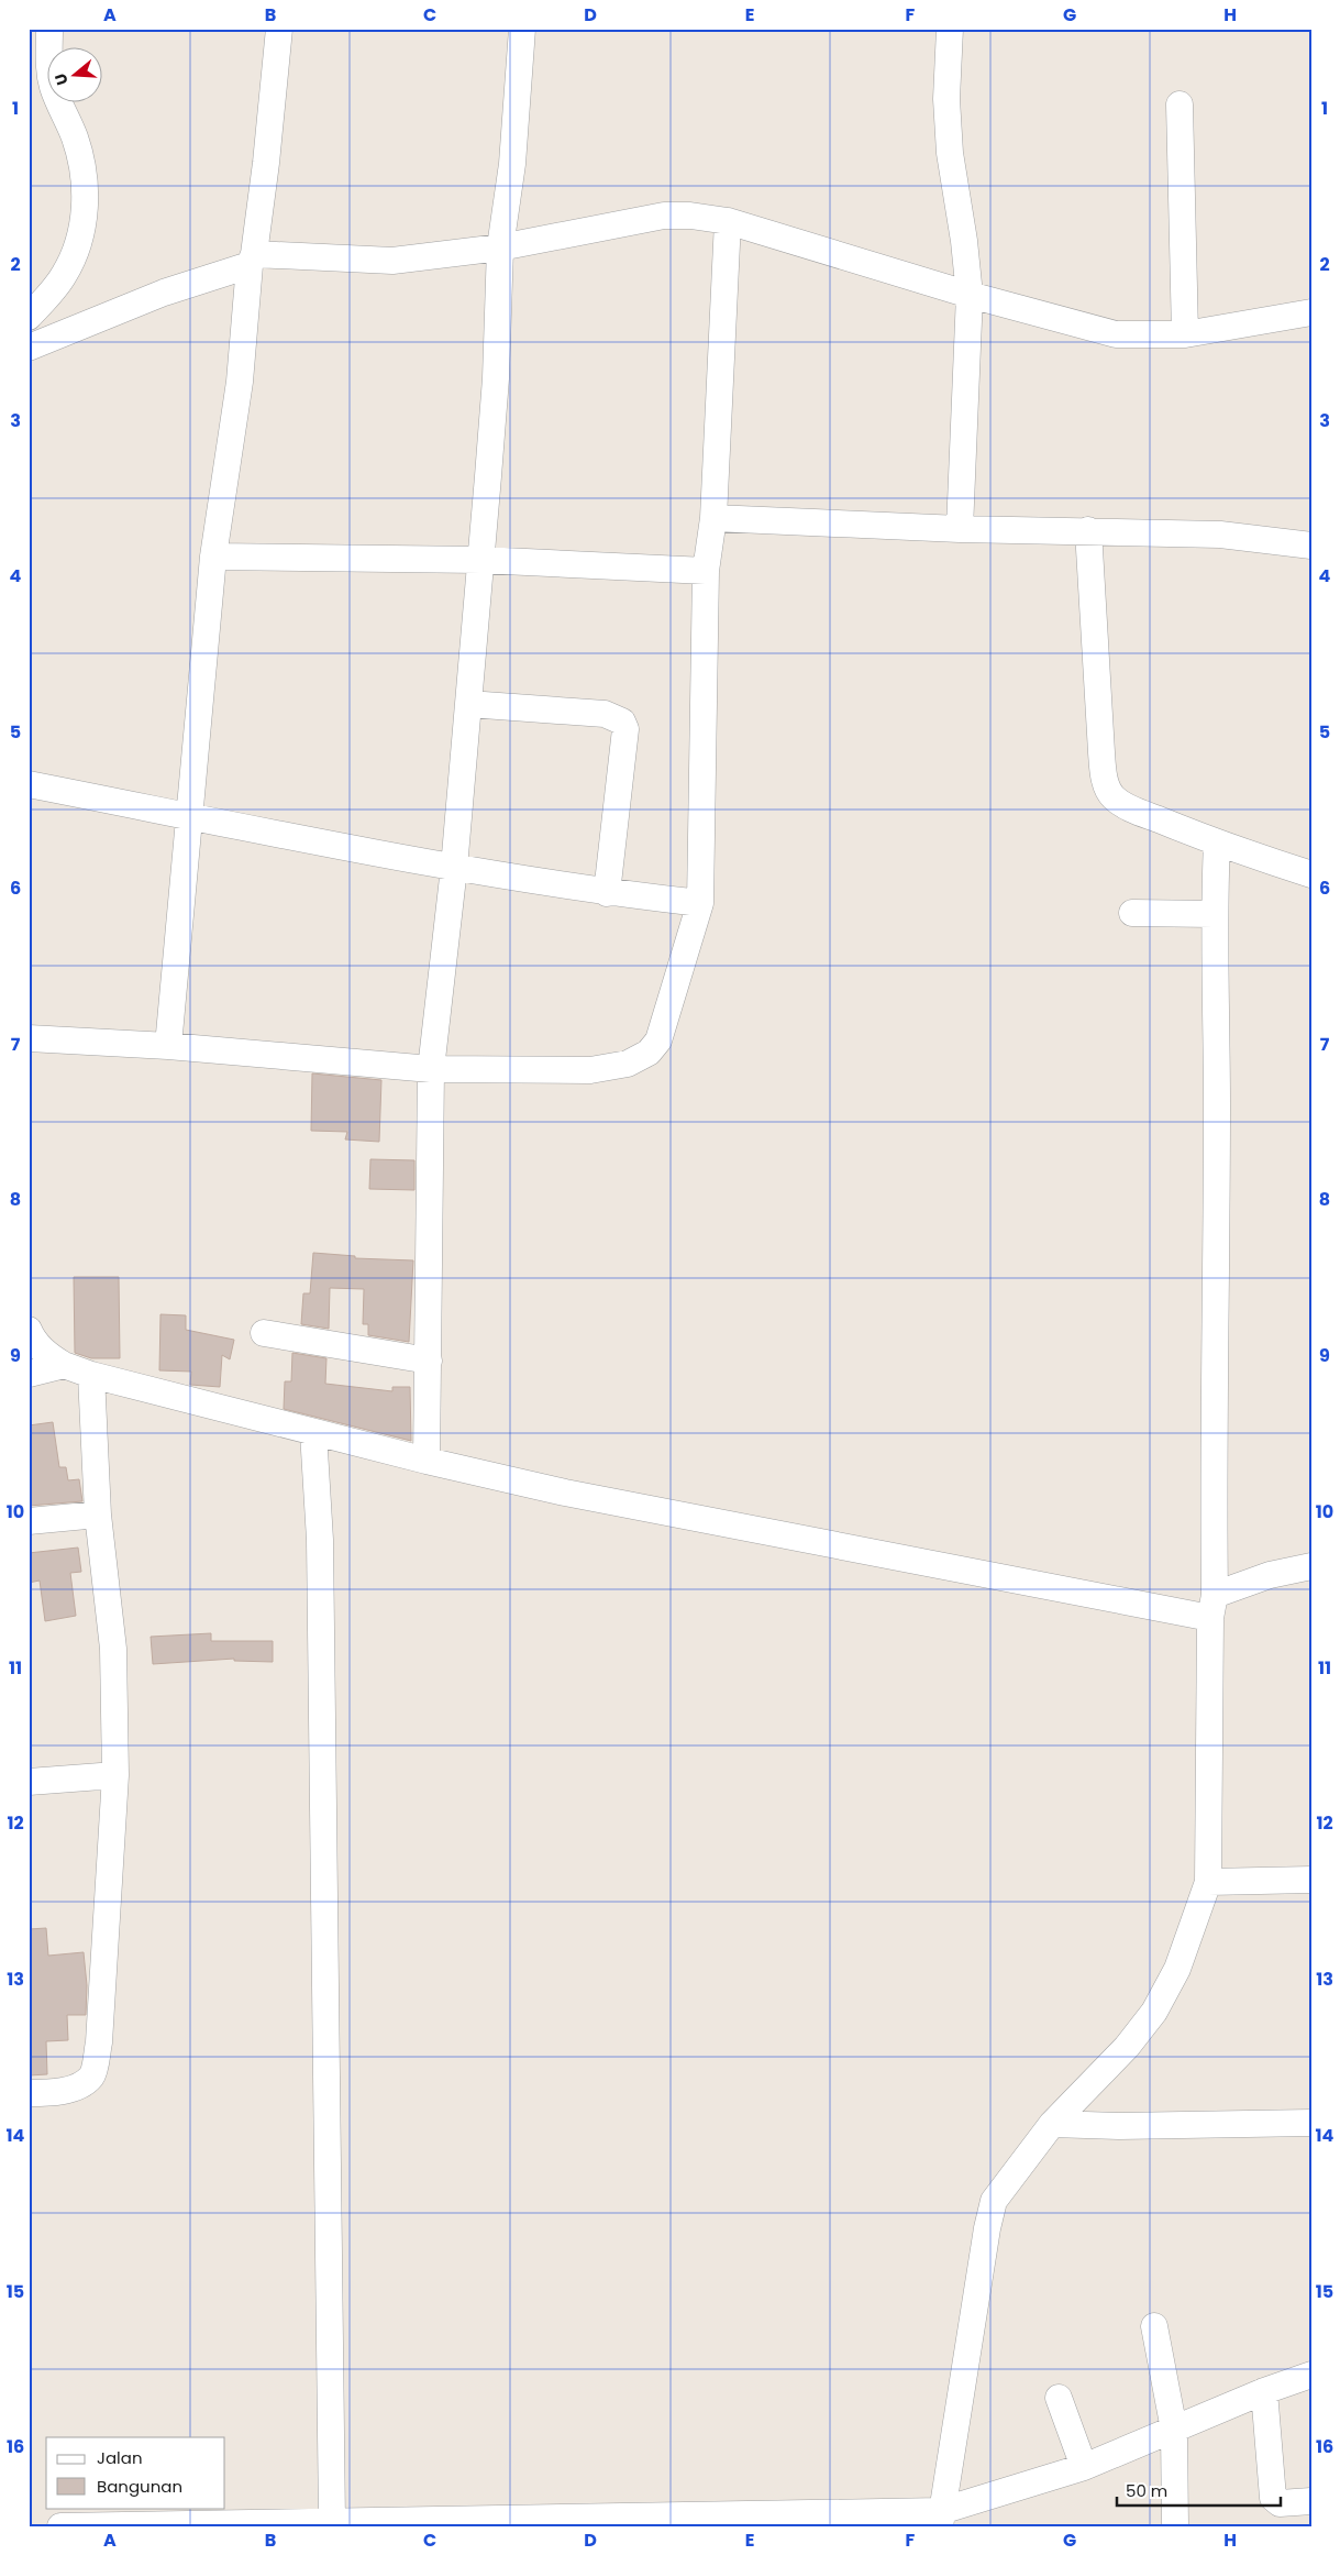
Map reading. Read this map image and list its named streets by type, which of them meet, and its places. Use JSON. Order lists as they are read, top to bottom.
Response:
{
  "legend": ["Jalan", "Bangunan"],
  "scale_bar": "50 m",
  "north": "left",
  "grid": {
    "columns": [
      "A",
      "B",
      "C",
      "D",
      "E",
      "F",
      "G",
      "H"
    ],
    "rows": [
      "1",
      "2",
      "3",
      "4",
      "5",
      "6",
      "7",
      "8",
      "9",
      "10",
      "11",
      "12",
      "13",
      "14",
      "15",
      "16"
    ]
  }
}
